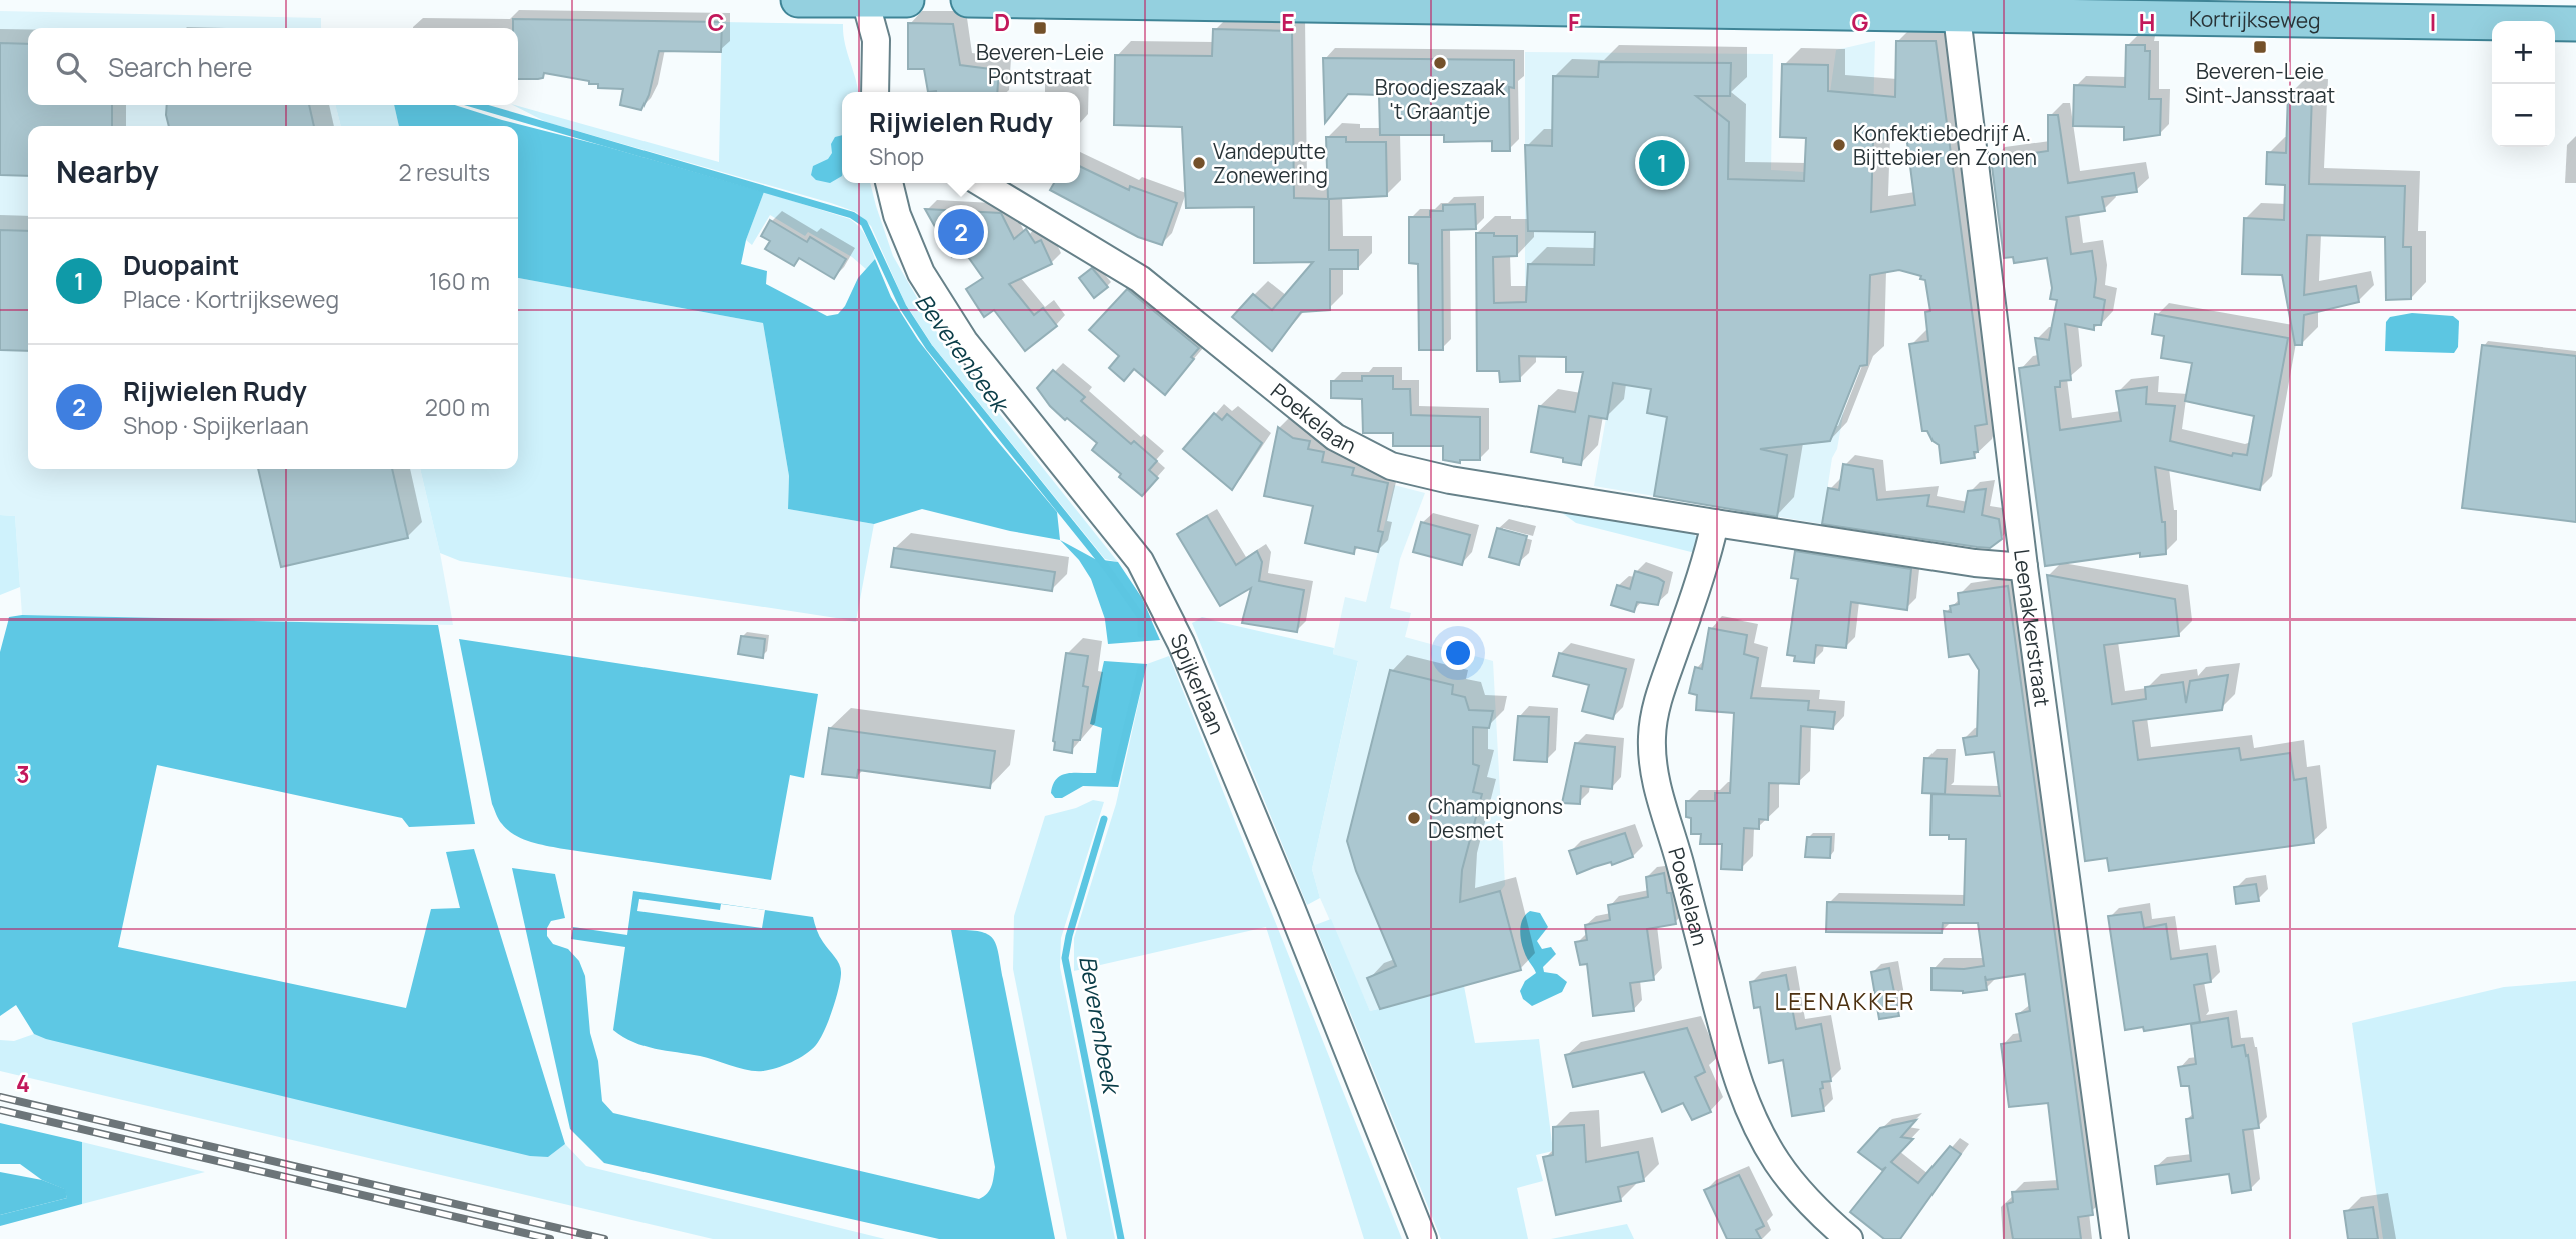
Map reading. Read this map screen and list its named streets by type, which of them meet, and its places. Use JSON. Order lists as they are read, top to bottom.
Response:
{
  "streets": {
    "main road": ["Kortrijkseweg"],
    "street": ["Poekelaan", "Leenakkerstraat", "Spijkerlaan"]
  },
  "crossings": [
    ["Kortrijkseweg", "Leenakkerstraat"],
    ["Poekelaan", "Leenakkerstraat"]
  ],
  "districts": ["LEENAKKER"],
  "water": ["Beverenbeek"],
  "places": {
    "transit": ["Beveren-Leie Pontstraat", "Beveren-Leie Sint-Jansstraat"],
    "other": [
      "Broodjeszaak 't Graantje",
      "Konfektiebedrijf A. Bijttebier en Zonen",
      "Vandeputte Zonewering",
      "Champignons Desmet"
    ]
  },
  "page": {
    "map_buttons": ["+", "−"],
    "search": "Search here",
    "popup": ["Rijwielen Rudy", "Shop"],
    "heading": ["Nearby", "2 results"],
    "pins": ["1", "2"],
    "list": [
      {
        "mark": "1",
        "name": "Duopaint",
        "note": "Place · Kortrijkseweg",
        "value": "160 m"
      },
      {
        "mark": "2",
        "name": "Rijwielen Rudy",
        "note": "Shop · Spijkerlaan",
        "value": "200 m"
      }
    ]
  },
  "grid": {
    "columns": [
      "C",
      "D",
      "E",
      "F",
      "G",
      "H",
      "I"
    ],
    "rows": ["3", "4"]
  }
}
